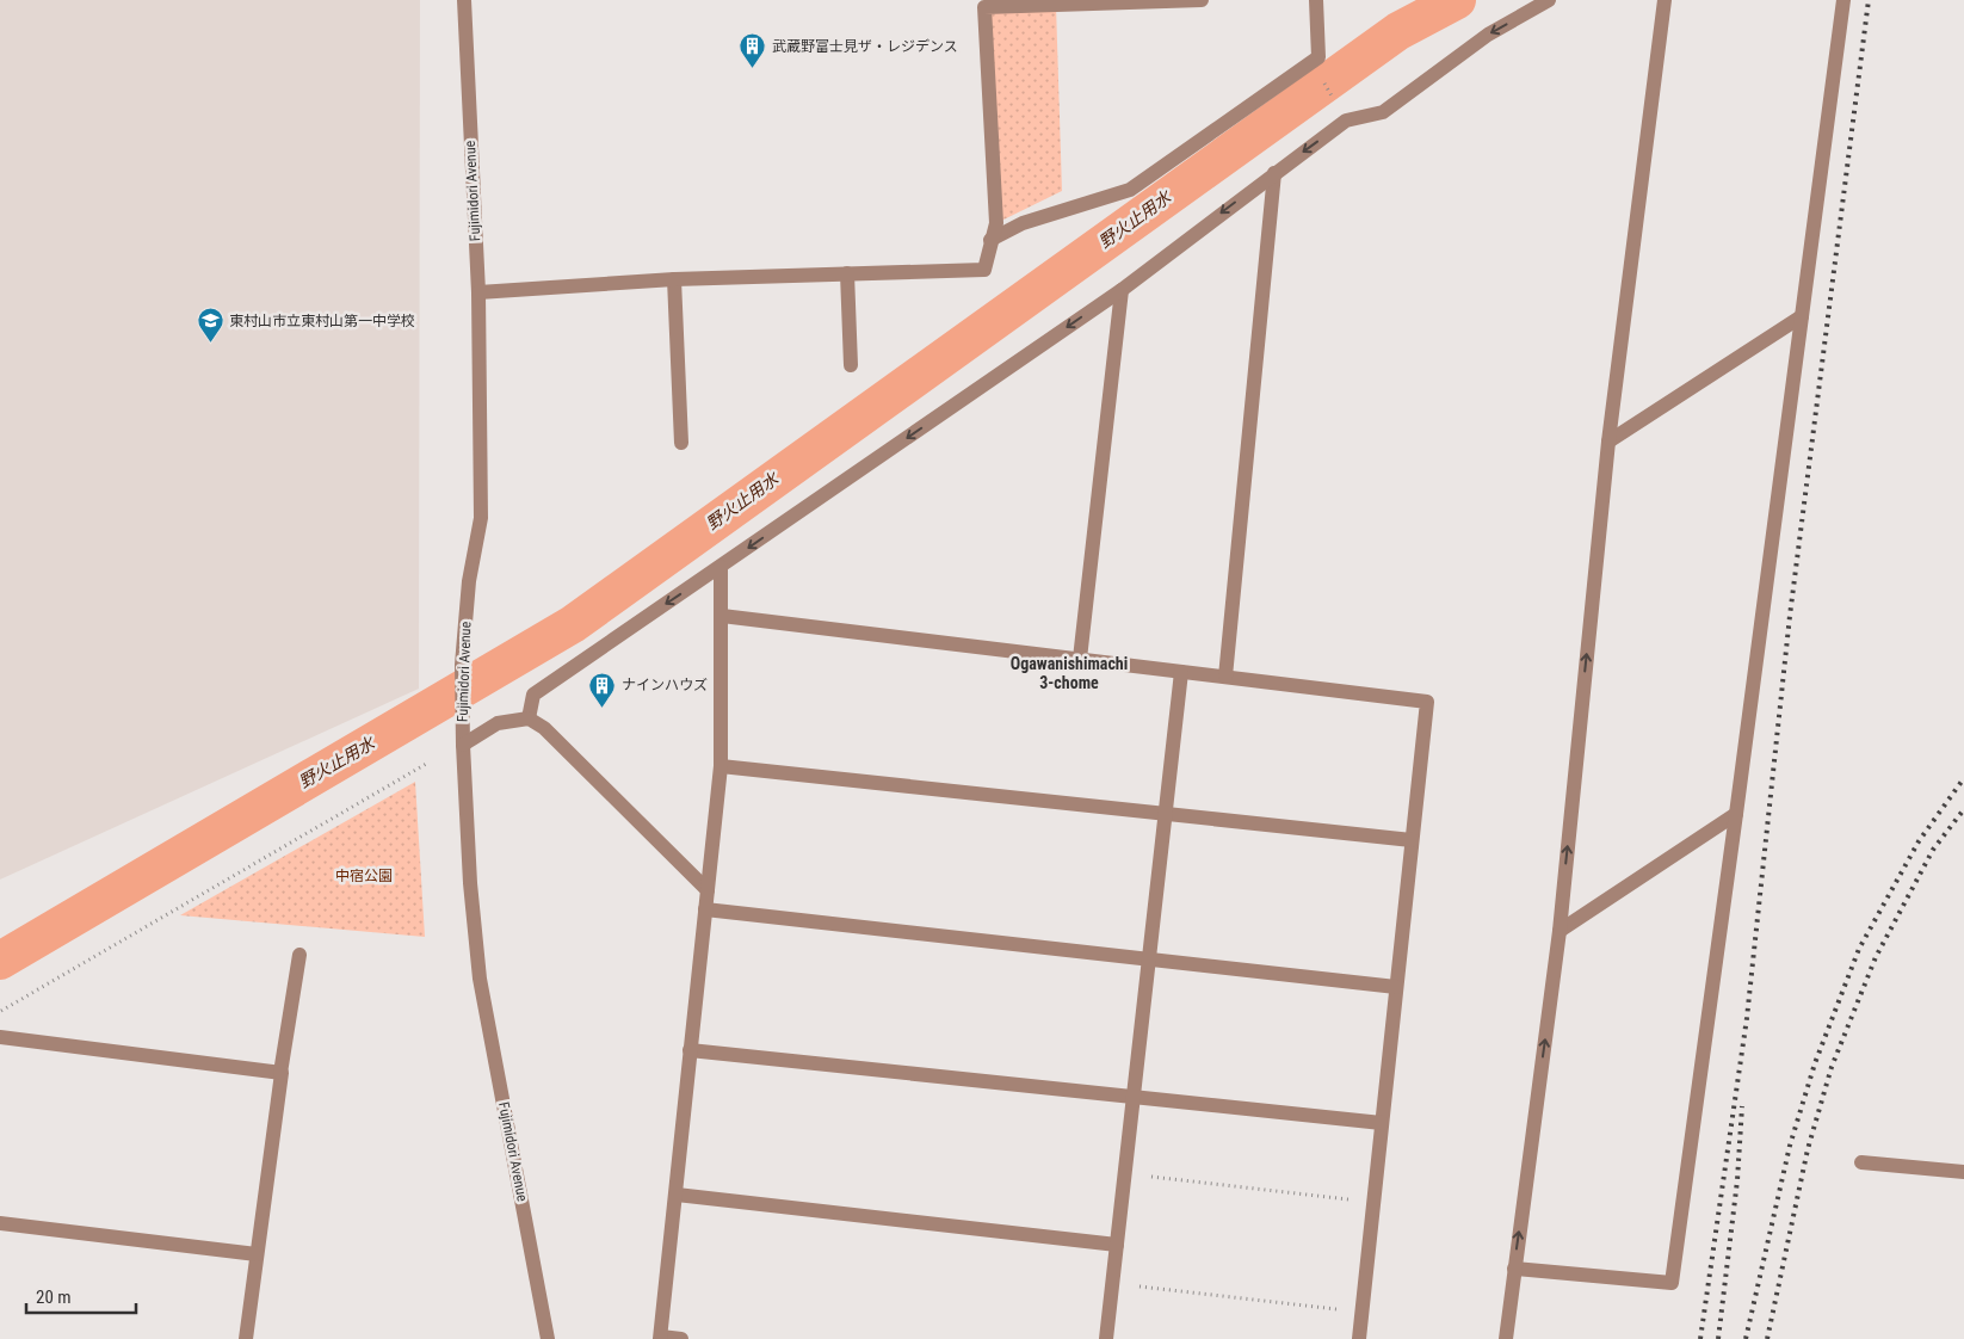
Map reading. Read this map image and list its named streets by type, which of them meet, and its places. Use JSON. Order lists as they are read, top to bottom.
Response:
{
  "streets": {
    "street": ["Fujimidori Avenue"]
  },
  "districts": ["Ogawanishimachi 3-chome"],
  "water": ["野火止用水"],
  "parks": ["中宿公園"],
  "places": {
    "building": ["武蔵野富士見ザ・レジデンス", "ナインハウズ"],
    "school or university": ["東村山市立東村山第一中学校"]
  },
  "scale_bar": "20 m"
}
